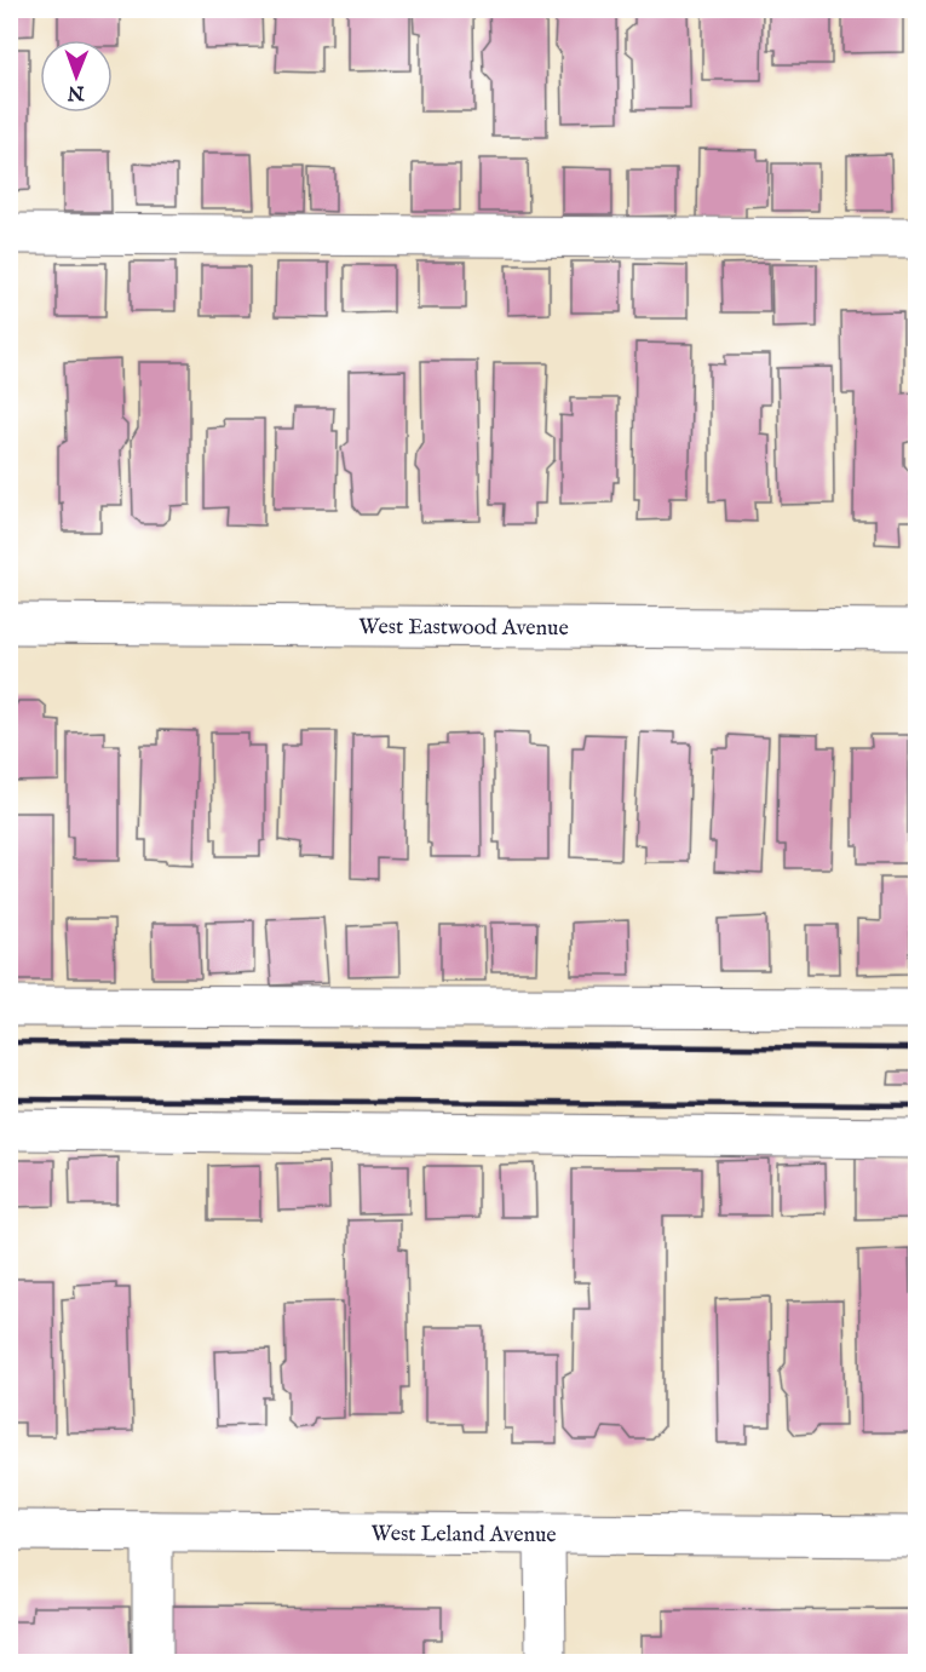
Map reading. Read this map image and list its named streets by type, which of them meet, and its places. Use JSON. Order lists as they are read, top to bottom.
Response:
{
  "streets": {
    "street": ["West Eastwood Avenue", "West Leland Avenue"]
  },
  "north": "bottom"
}
